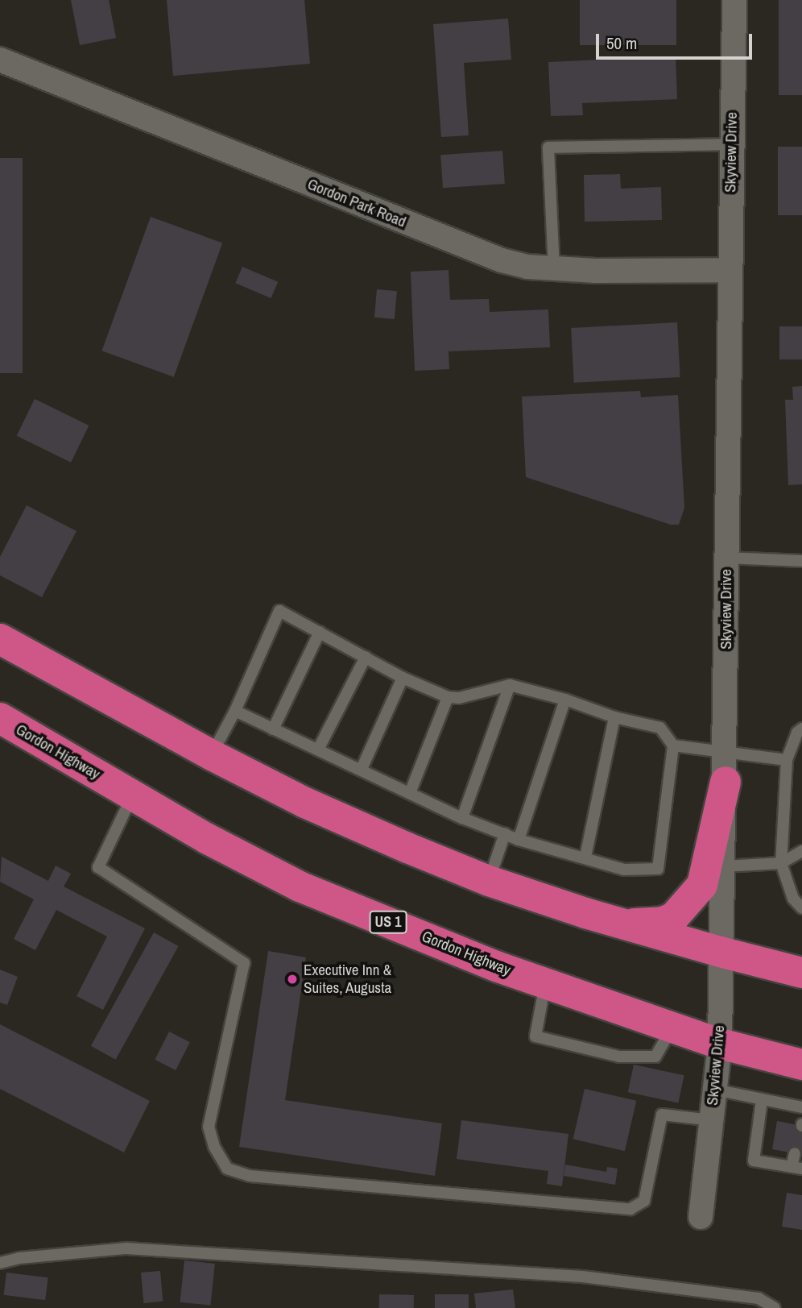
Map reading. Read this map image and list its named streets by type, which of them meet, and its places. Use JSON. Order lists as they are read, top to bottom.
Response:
{
  "streets": {
    "highway": ["Gordon Highway", "US 1"],
    "street": ["Skyview Drive", "Gordon Park Road"]
  },
  "crossings": [
    ["Skyview Drive", "Gordon Park Road"],
    ["Skyview Drive", "Gordon Highway"]
  ],
  "places": ["Executive Inn & Suites, Augusta"],
  "scale_bar": "50 m"
}
